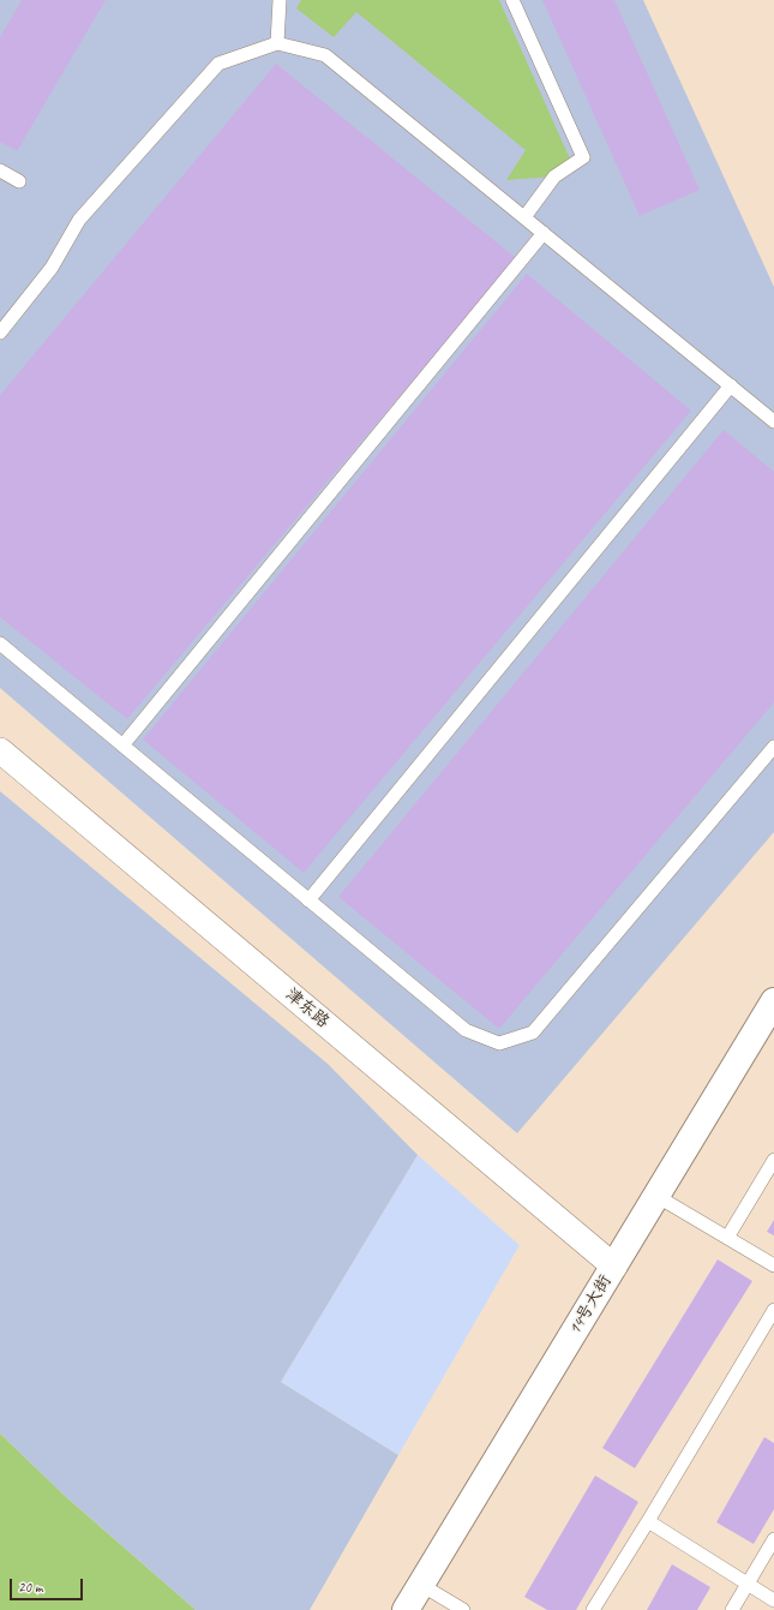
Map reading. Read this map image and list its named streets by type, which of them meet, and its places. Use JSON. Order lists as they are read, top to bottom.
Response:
{
  "streets": {
    "street": ["津东路", "14号大街"]
  },
  "crossings": [
    ["津东路", "14号大街"]
  ],
  "scale_bar": "20 m"
}
